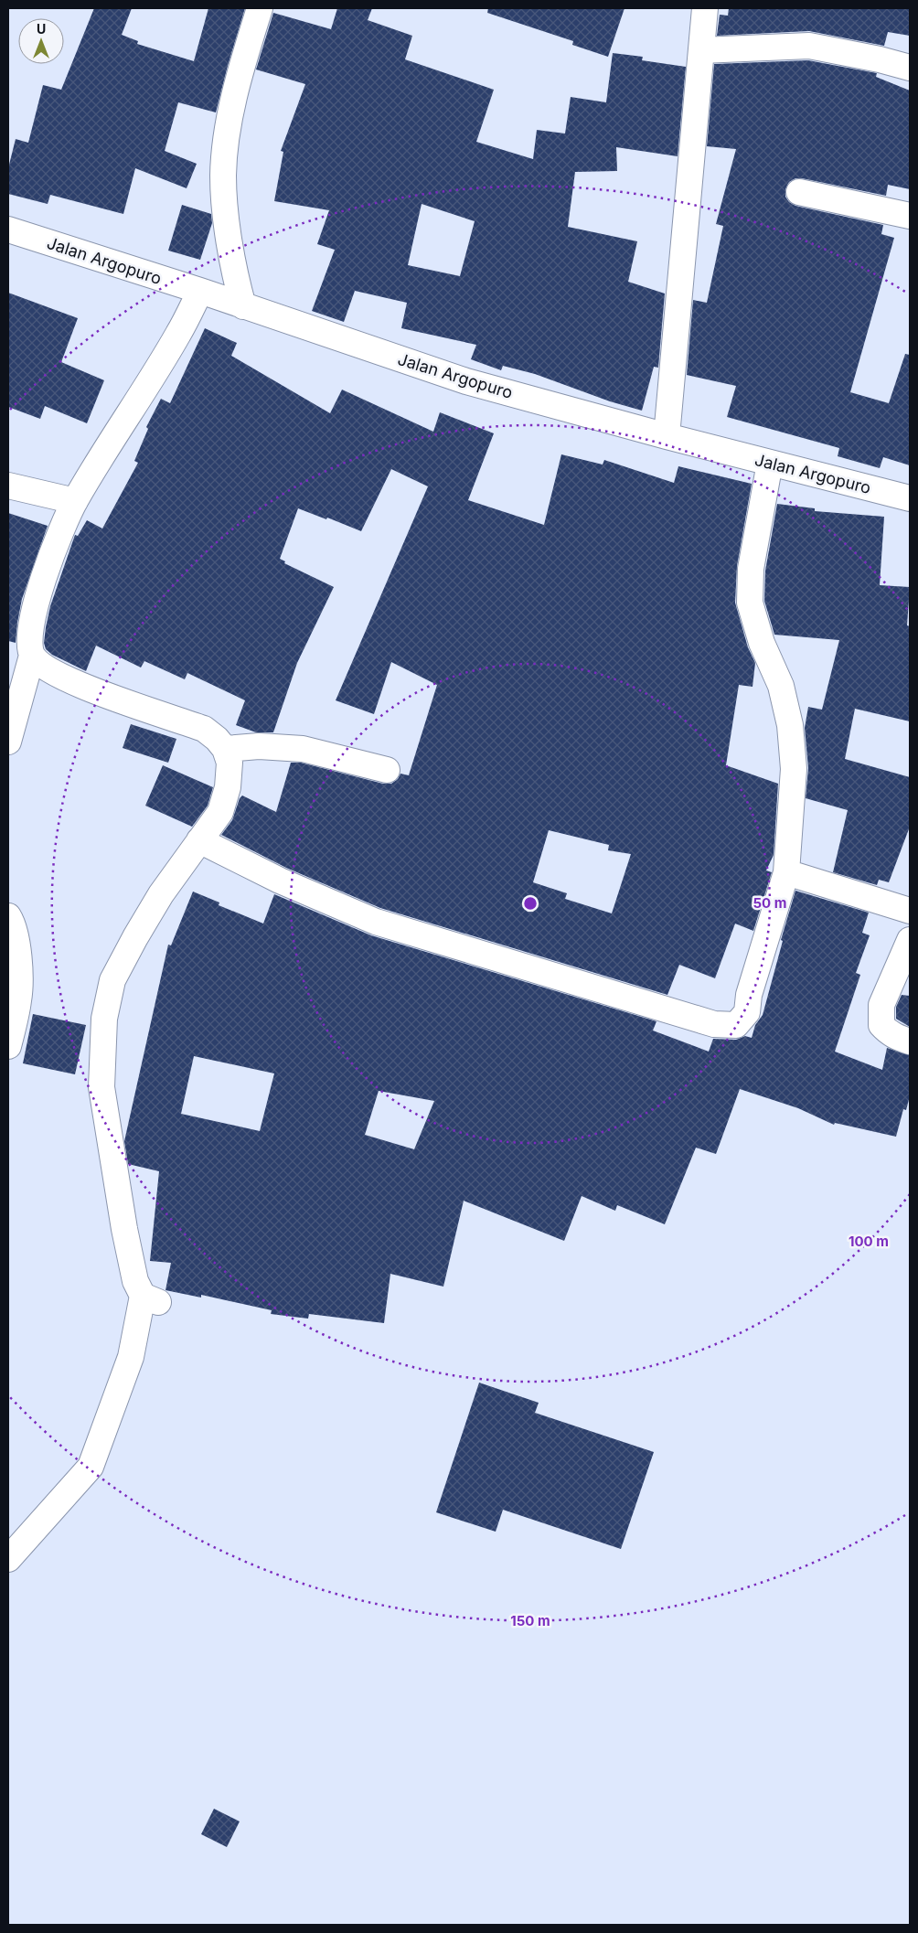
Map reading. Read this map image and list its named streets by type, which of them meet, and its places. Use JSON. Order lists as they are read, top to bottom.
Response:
{
  "streets": {
    "street": ["Jalan Argopuro"]
  },
  "north": "top",
  "rings": ["50 m", "100 m", "150 m"]
}
